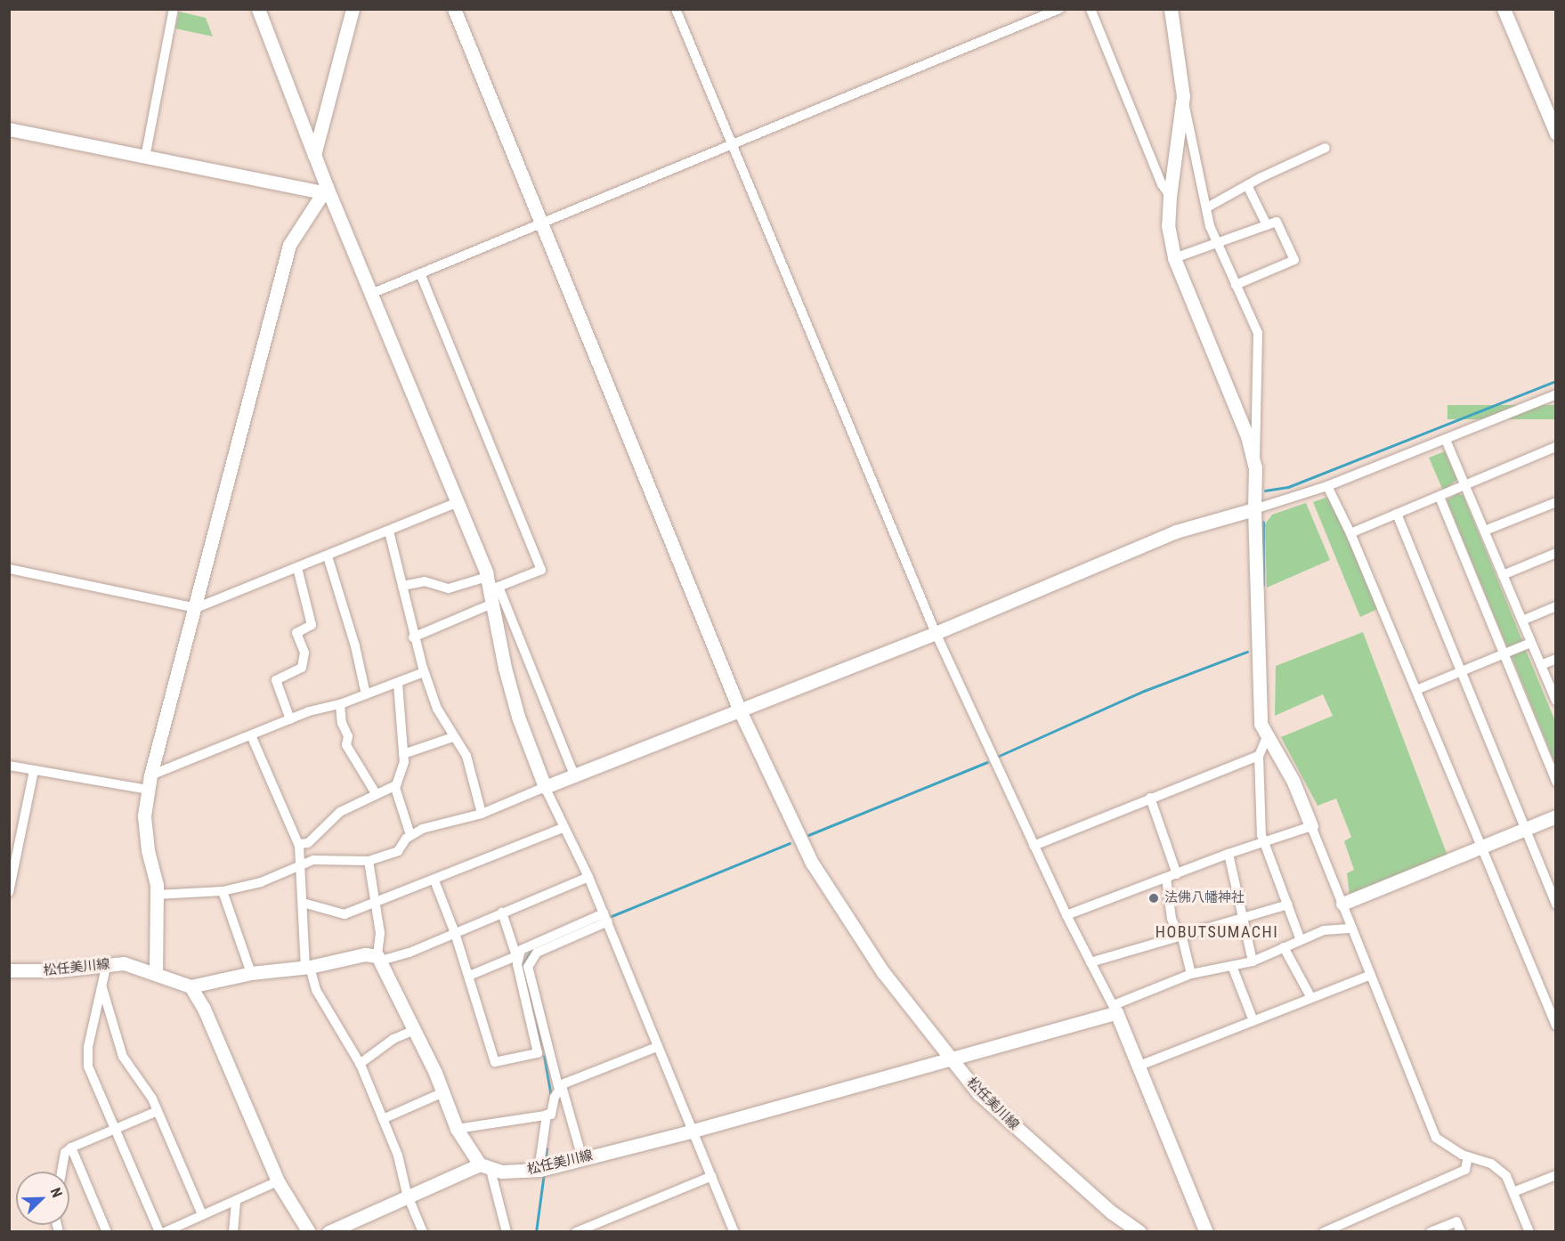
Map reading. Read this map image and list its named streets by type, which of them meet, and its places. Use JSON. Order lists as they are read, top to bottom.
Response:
{
  "streets": {
    "street": ["松任美川線"]
  },
  "districts": ["HOBUTSUMACHI"],
  "places": ["法佛八幡神社"],
  "north": "top right"
}
